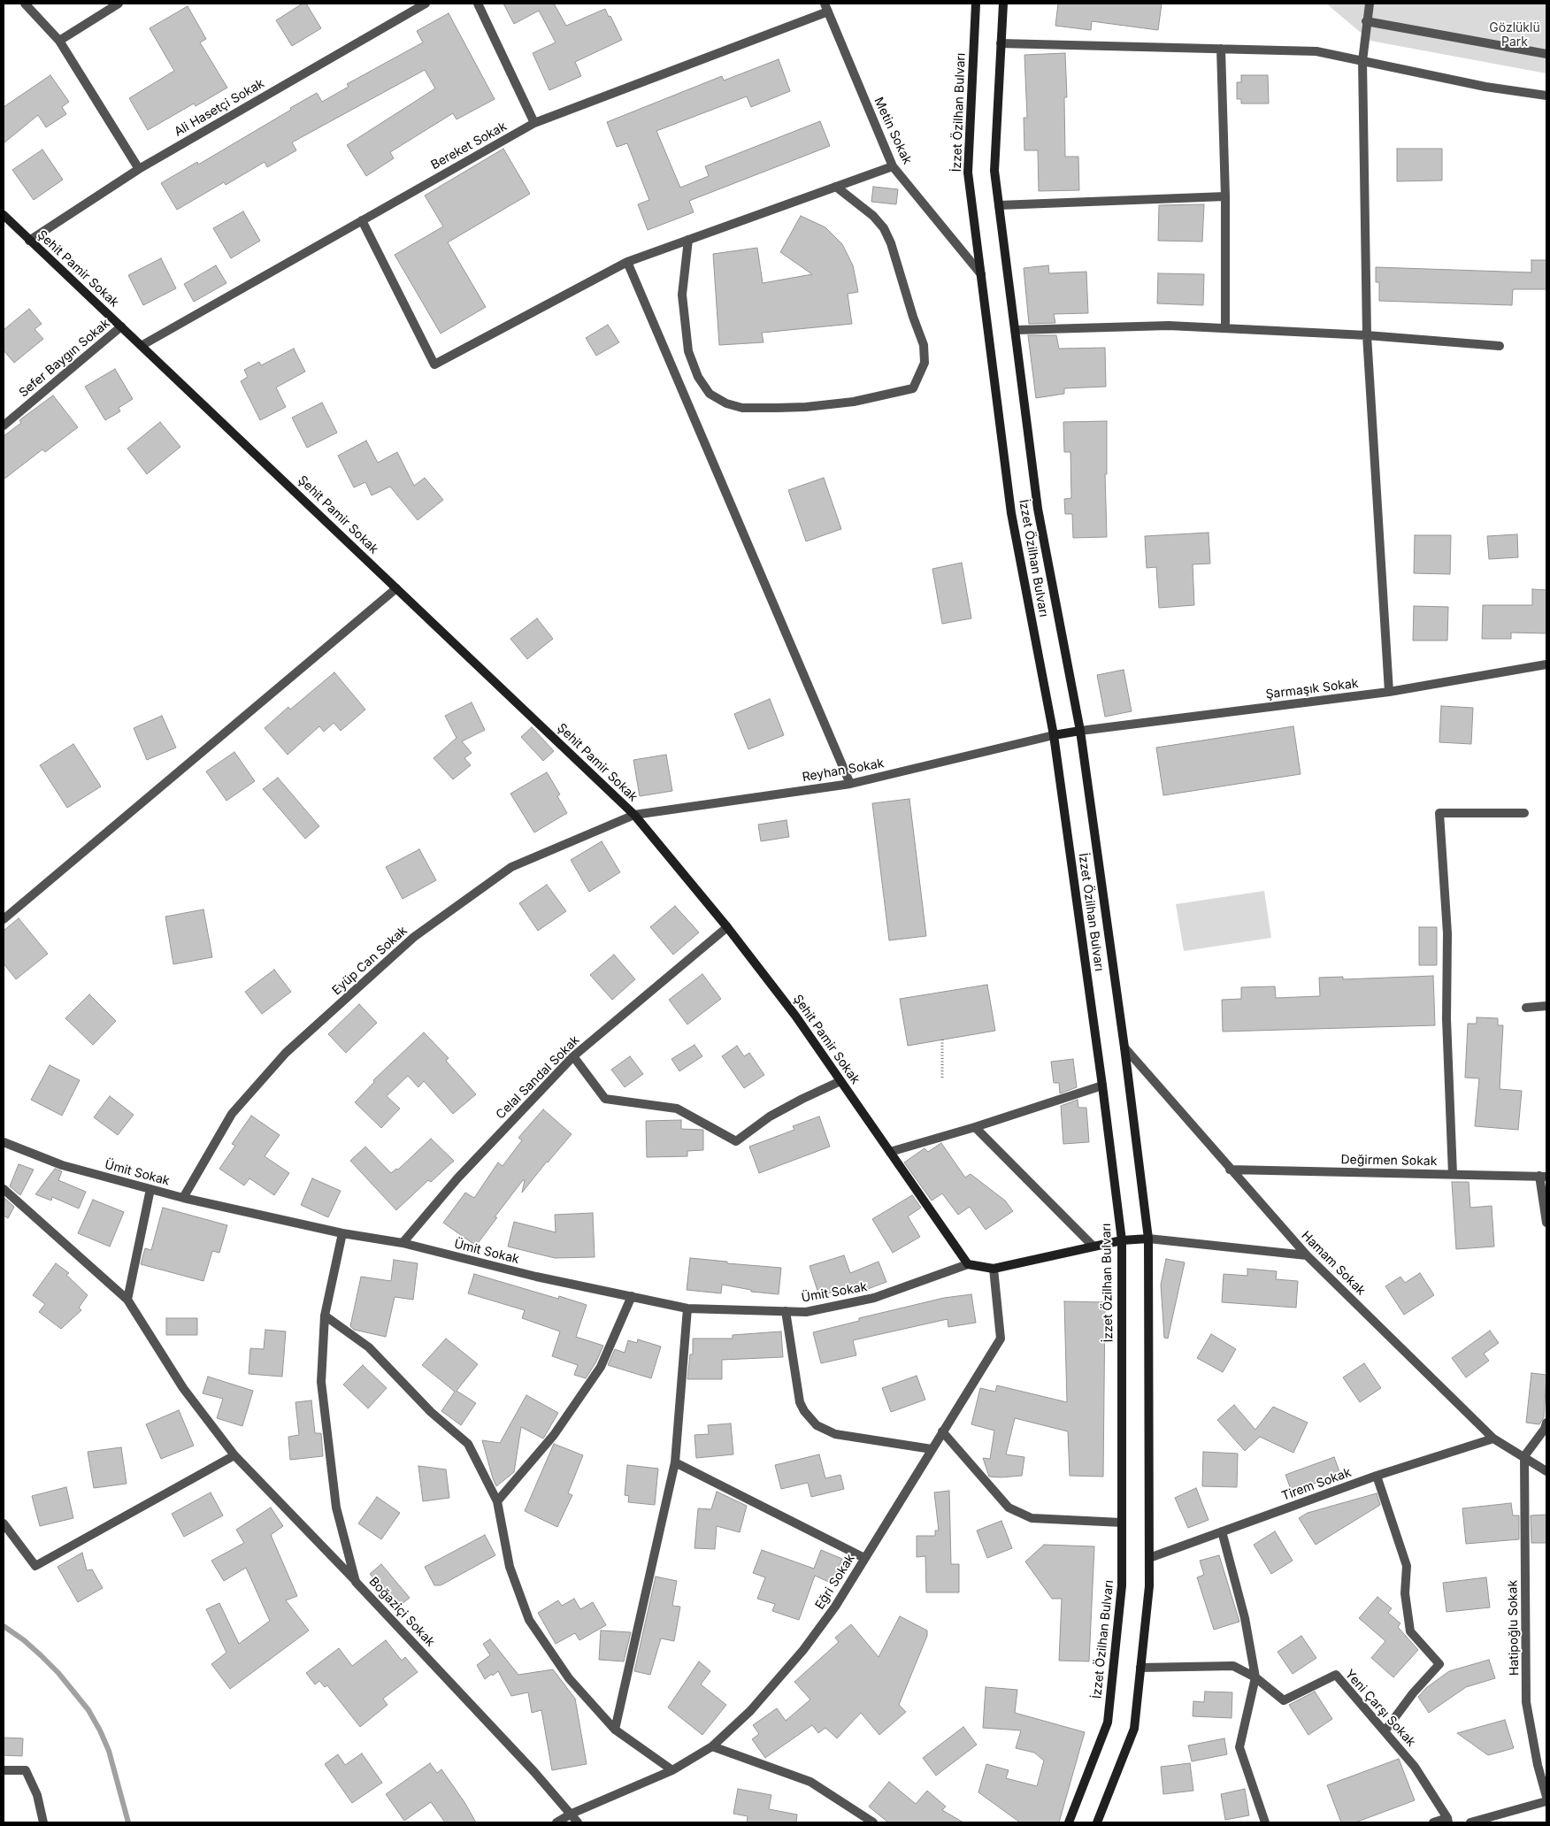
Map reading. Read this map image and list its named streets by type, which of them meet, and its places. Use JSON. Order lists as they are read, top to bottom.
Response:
{
  "streets": {
    "main road": ["İzzet Özilhan Bulvarı", "Şehit Pamir Sokak"],
    "street": [
      "Ali Hasetçi Sokak",
      "Metin Sokak",
      "Bereket Sokak",
      "Sefer Baygın Sokak",
      "Şarmaşık Sokak",
      "Reyhan Sokak",
      "Eyüp Can Sokak",
      "Celal Sandal Sokak",
      "Değirmen Sokak",
      "Ümit Sokak",
      "Hamam Sokak",
      "Tirem Sokak",
      "Eğri Sokak",
      "Boğaziçi Sokak",
      "Hatipoğlu Sokak",
      "Yeni Çarşı Sokak"
    ]
  },
  "crossings": [
    ["Ali Hasetçi Sokak", "Şehit Pamir Sokak"],
    ["İzzet Özilhan Bulvarı", "Metin Sokak"],
    ["İzzet Özilhan Bulvarı", "Şarmaşık Sokak"],
    ["İzzet Özilhan Bulvarı", "Reyhan Sokak"],
    ["İzzet Özilhan Bulvarı", "Hamam Sokak"],
    ["İzzet Özilhan Bulvarı", "Tirem Sokak"],
    ["İzzet Özilhan Bulvarı", "Yeni Çarşı Sokak"],
    ["Metin Sokak", "Bereket Sokak"],
    ["Bereket Sokak", "Şehit Pamir Sokak"],
    ["Şehit Pamir Sokak", "Sefer Baygın Sokak"],
    ["Şehit Pamir Sokak", "Reyhan Sokak"],
    ["Şehit Pamir Sokak", "Eyüp Can Sokak"],
    ["Şehit Pamir Sokak", "Celal Sandal Sokak"],
    ["Şehit Pamir Sokak", "Ümit Sokak"],
    ["Reyhan Sokak", "Eyüp Can Sokak"],
    ["Eyüp Can Sokak", "Ümit Sokak"],
    ["Celal Sandal Sokak", "Ümit Sokak"],
    ["Değirmen Sokak", "Hamam Sokak"],
    ["Ümit Sokak", "Boğaziçi Sokak"],
    ["Hamam Sokak", "Tirem Sokak"],
    ["Hamam Sokak", "Hatipoğlu Sokak"],
    ["Eğri Sokak", "Boğaziçi Sokak"]
  ],
  "parks": ["Gözlüklü Park"]
}
